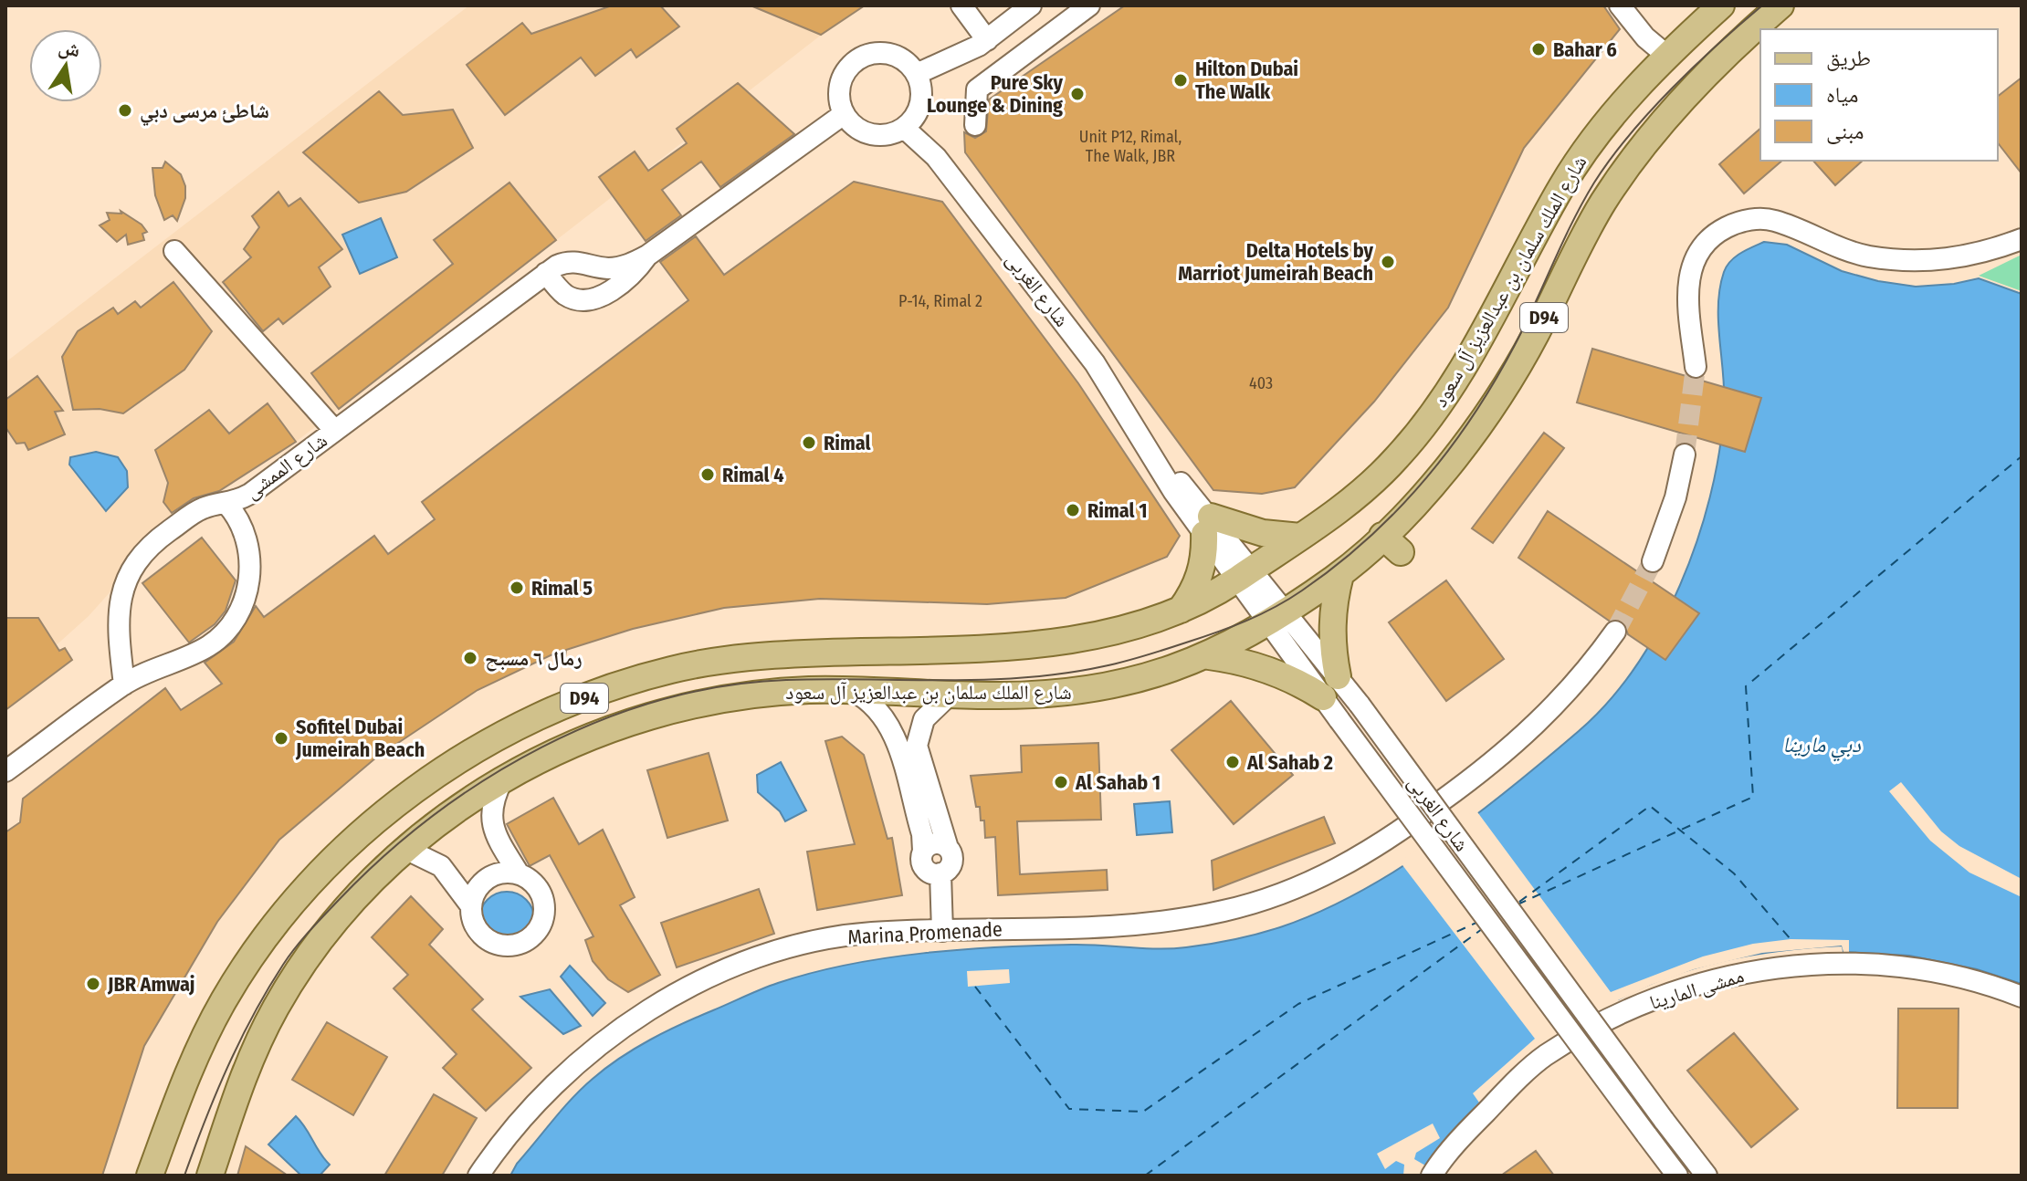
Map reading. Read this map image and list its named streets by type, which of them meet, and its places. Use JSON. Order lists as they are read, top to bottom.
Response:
{
  "streets": {
    "main road": ["شارع الملك سلمان بن عبدالعزيز آل سعود", "D94"],
    "street": [
      "شارع الغربى",
      "شارع الممشى",
      "Marina Promenade",
      "ممشى المارينا"
    ]
  },
  "crossings": [
    ["شارع الملك سلمان بن عبدالعزيز آل سعود", "شارع الغربى"],
    ["شارع الغربى", "شارع الممشى"]
  ],
  "water": ["دبي مارينا"],
  "places": [
    "Bahar 6",
    "Hilton Dubai The Walk",
    "Pure Sky Lounge & Dining",
    "شاطئ مرسى دبي",
    "Delta Hotels by Marriot Jumeirah Beach",
    "Rimal",
    "Rimal 4",
    "Rimal 1",
    "Rimal 5",
    "رمال ٦ مسبح",
    "Sofitel Dubai Jumeirah Beach",
    "Al Sahab 2",
    "Al Sahab 1",
    "JBR Amwaj"
  ],
  "house_numbers": ["Unit P12, Rimal, The Walk, JBR", "P-14, Rimal 2", "403"],
  "legend": ["طريق", "مياه", "مبنى"],
  "north": "top"
}
